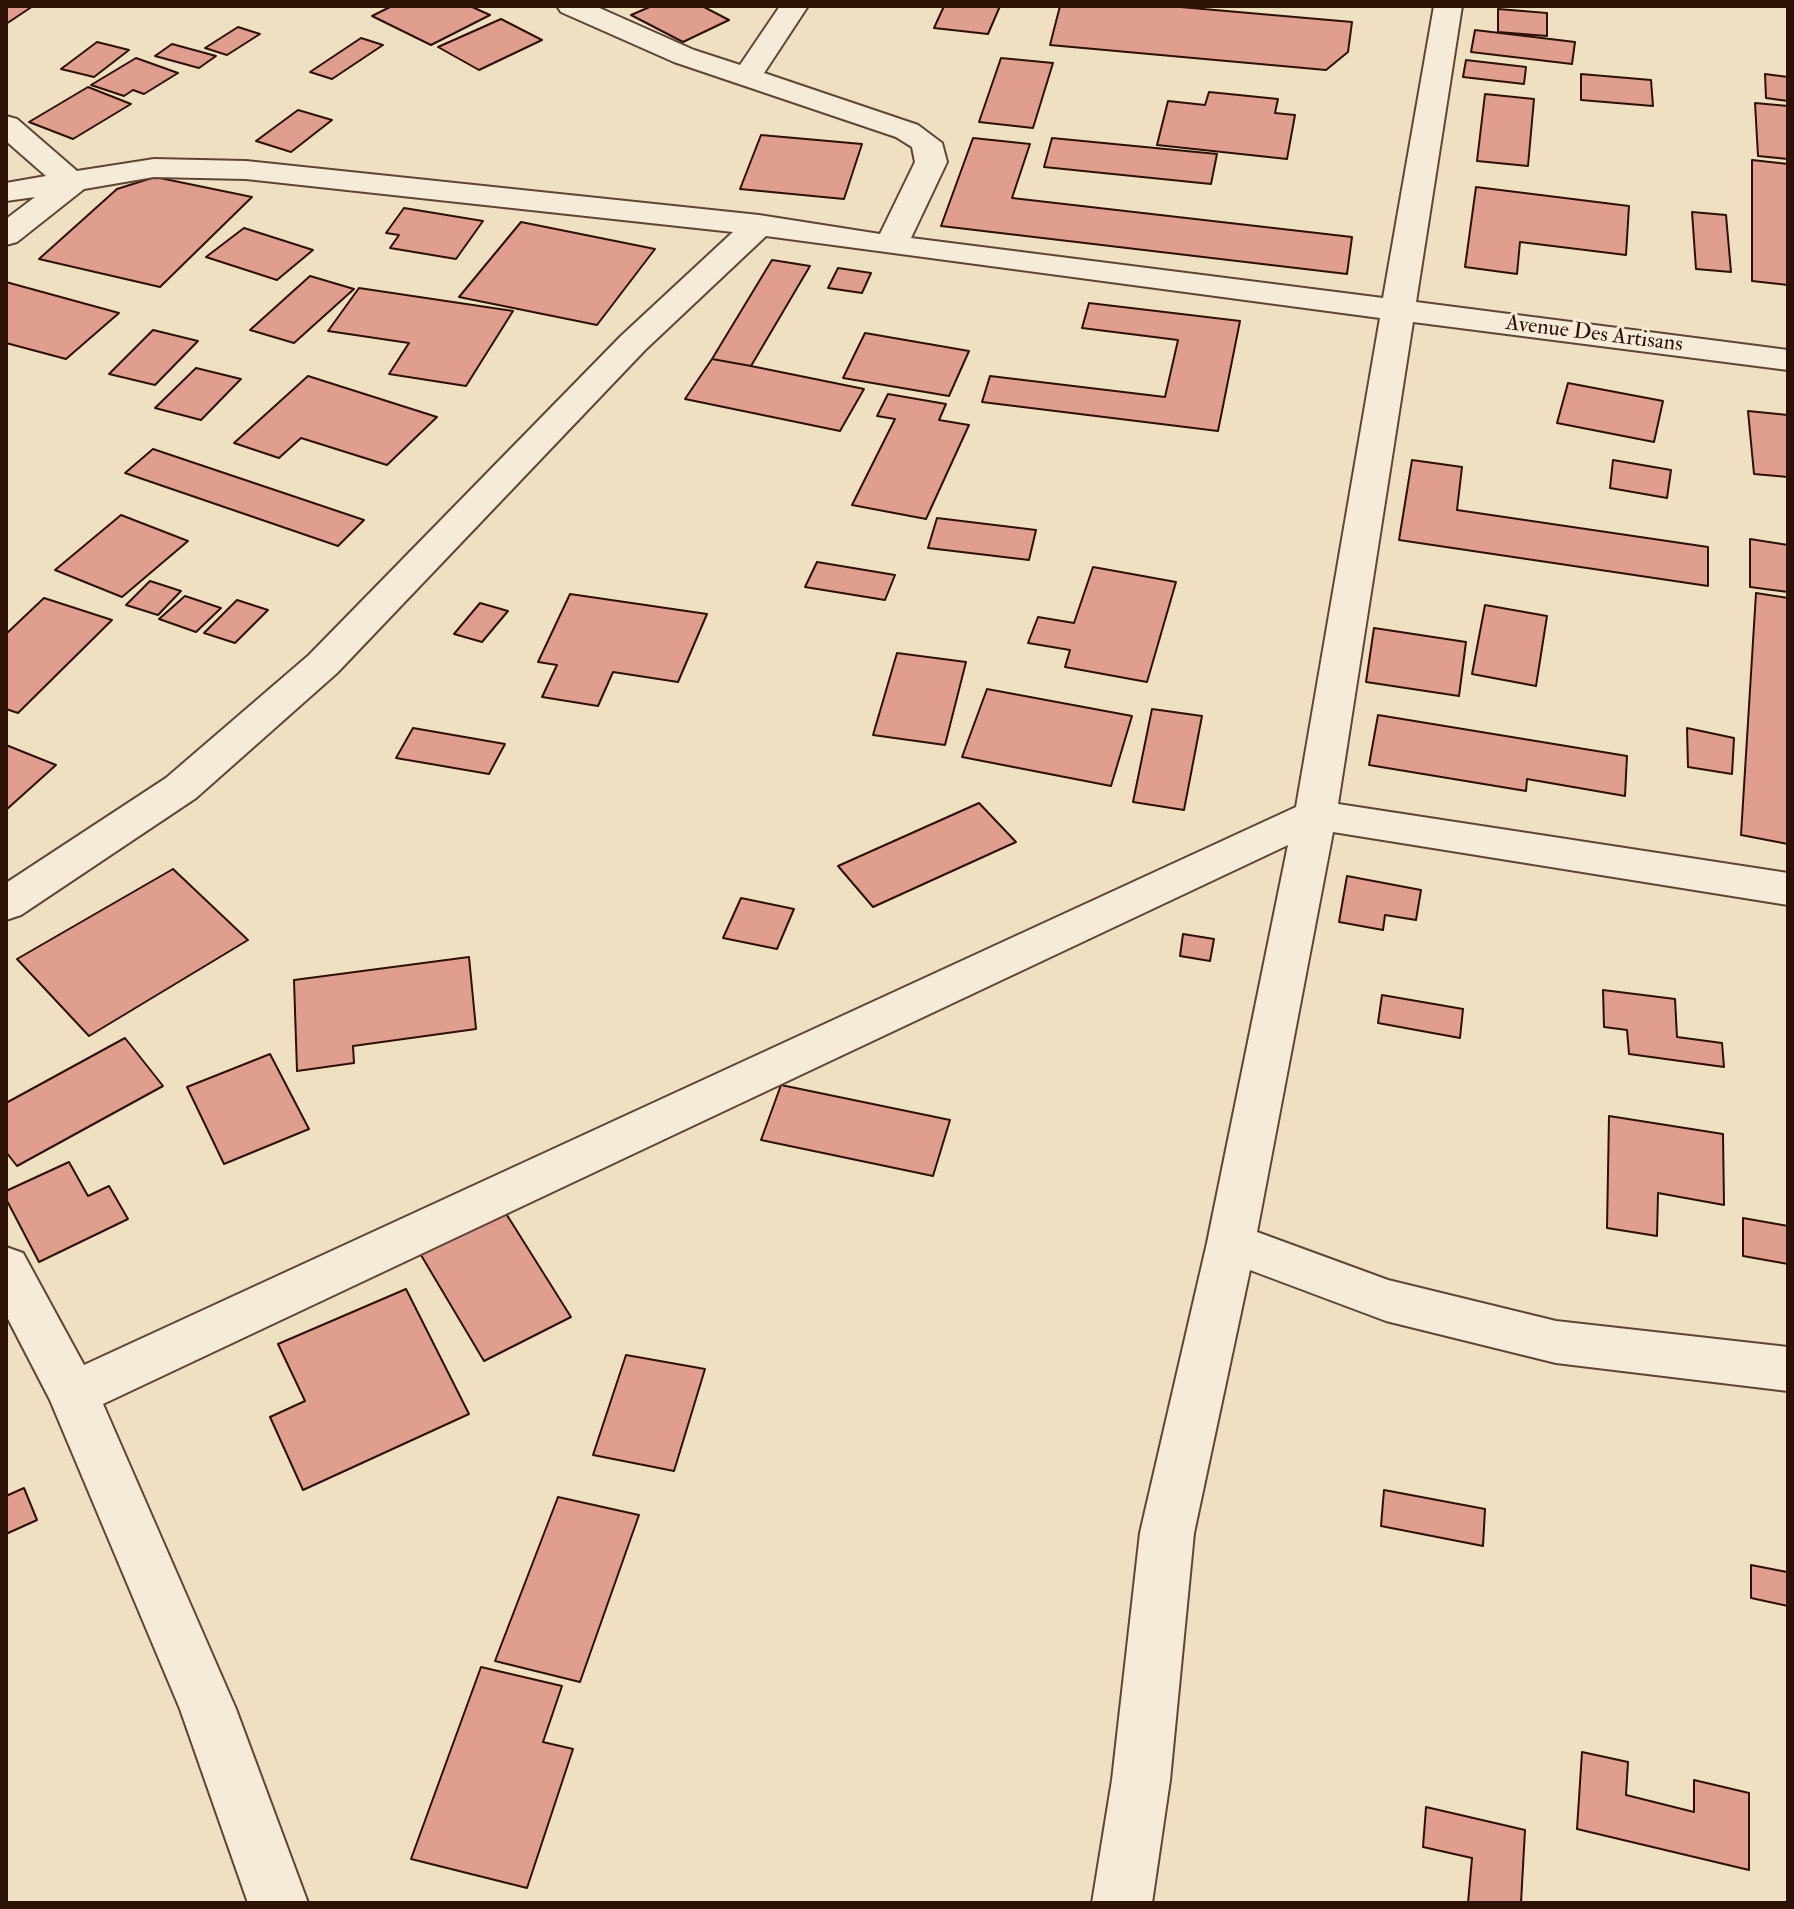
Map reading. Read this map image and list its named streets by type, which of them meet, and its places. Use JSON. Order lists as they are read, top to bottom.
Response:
{
  "streets": {
    "street": ["Avenue Des Artisans"]
  }
}
